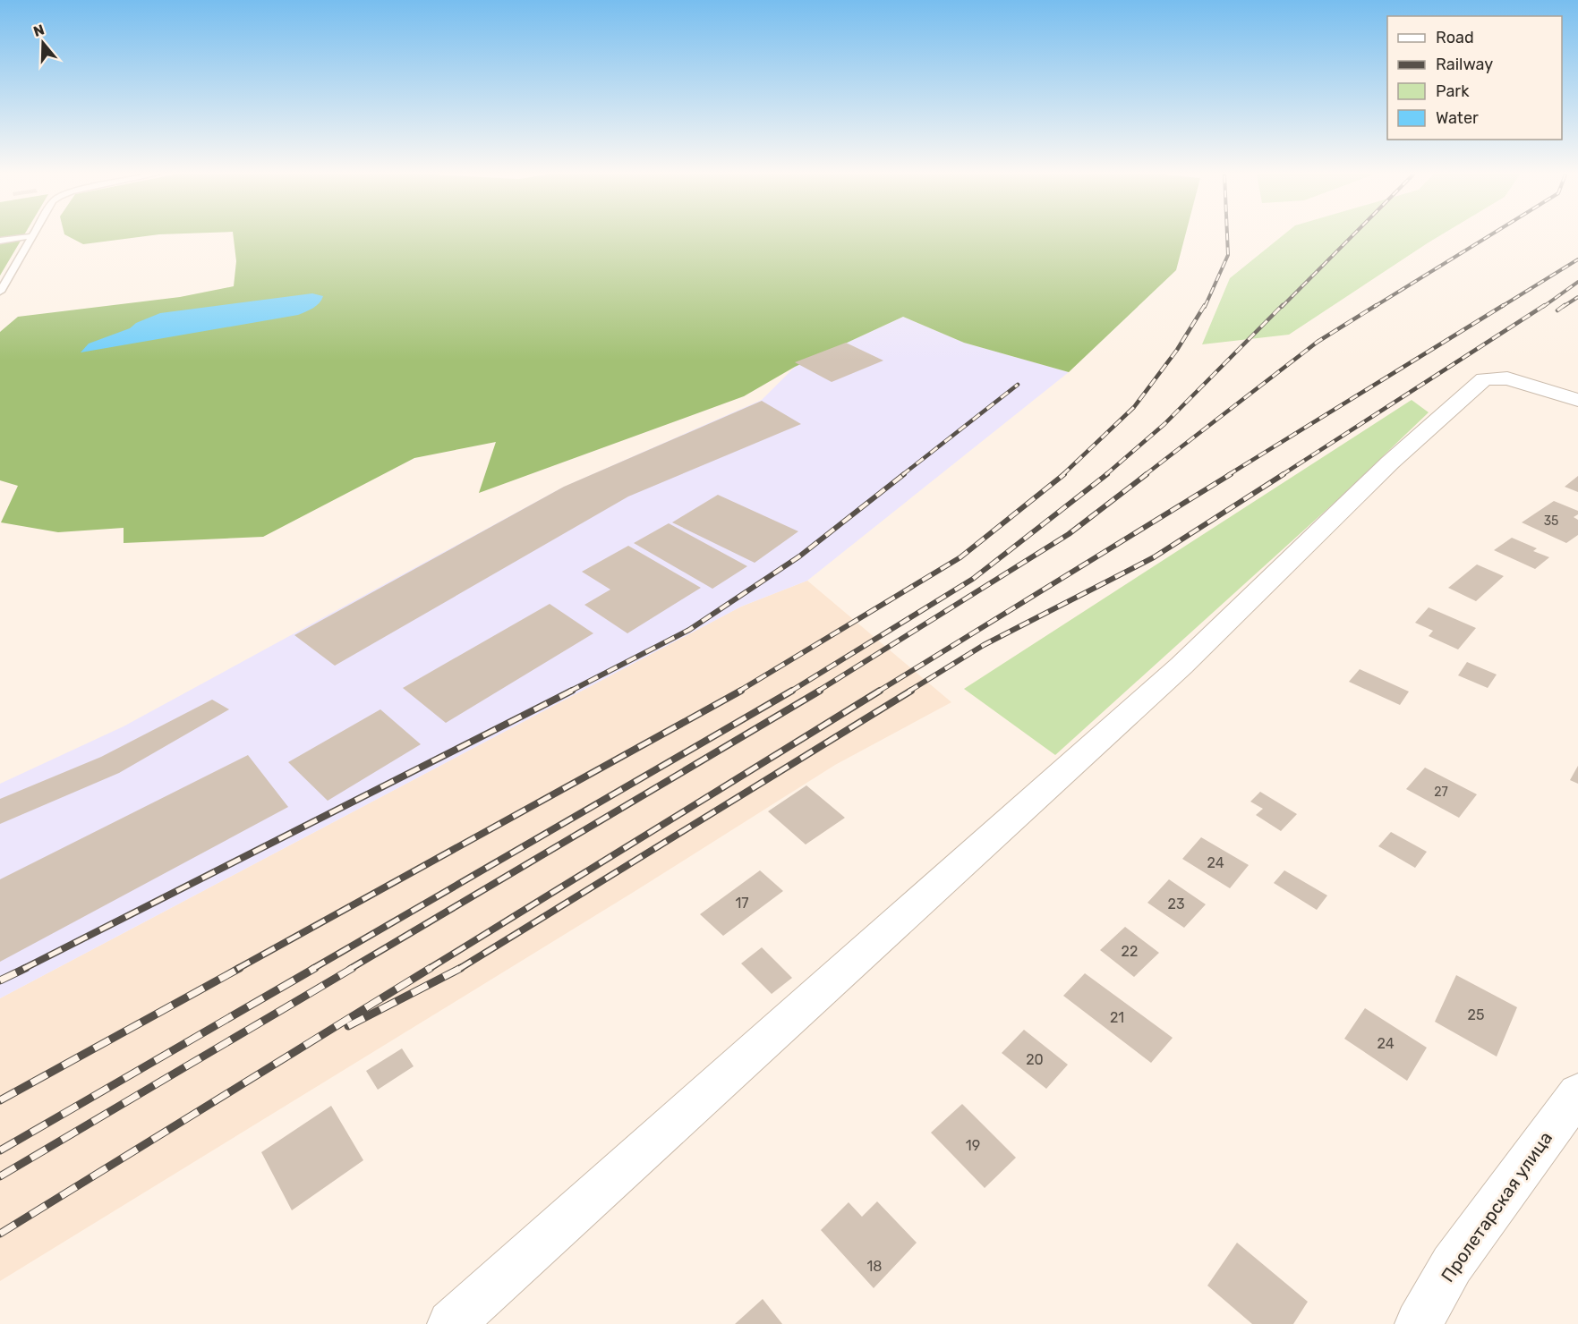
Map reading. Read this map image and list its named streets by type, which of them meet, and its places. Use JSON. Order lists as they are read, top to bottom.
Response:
{
  "streets": {
    "street": ["Пролетарская улица"]
  },
  "house_numbers": [
    "35",
    "27",
    "24",
    "17",
    "23",
    "22",
    "25",
    "21",
    "24",
    "20",
    "19",
    "18"
  ],
  "legend": [
    "Road",
    "Railway",
    "Park",
    "Water"
  ],
  "north": "top"
}
